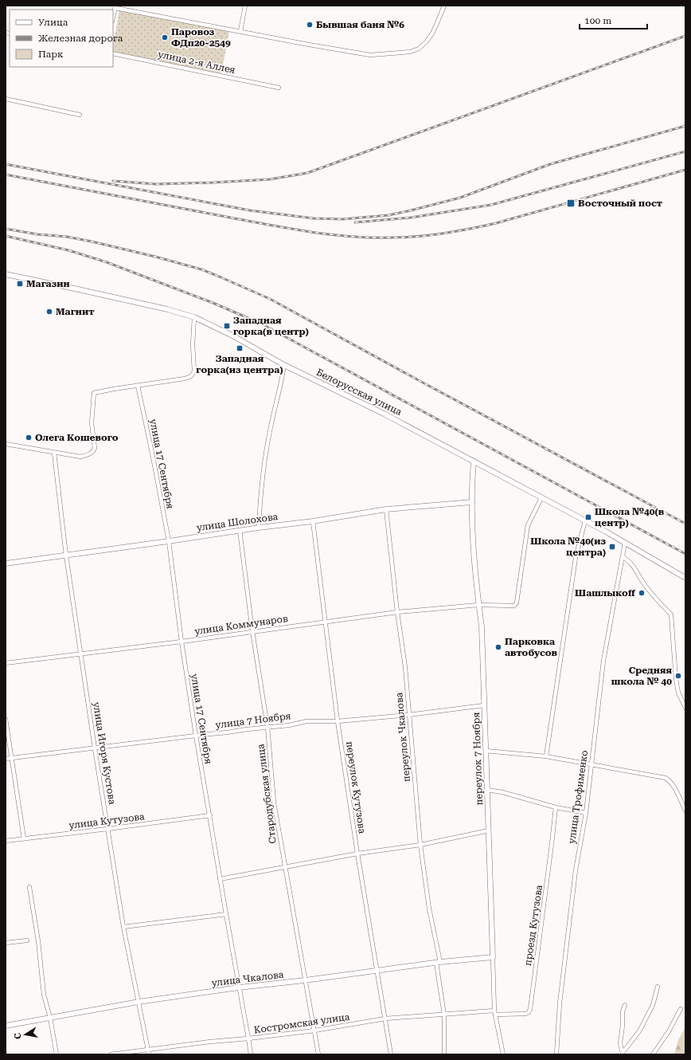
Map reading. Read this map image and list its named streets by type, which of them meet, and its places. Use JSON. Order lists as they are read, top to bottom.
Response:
{
  "streets": {
    "street": [
      "улица 2-я Аллея",
      "Белорусская улица",
      "улица 17 Сентября",
      "улица Шолохова",
      "улица Коммунаров",
      "улица 7 Ноября",
      "переулок Чкалова",
      "улица Игоря Кустова",
      "переулок 7 Ноября",
      "переулок Кутузова",
      "Стародубская улица",
      "улица Трофименко",
      "улица Кутузова",
      "проезд Кутузова",
      "улица Чкалова",
      "Костромская улица"
    ]
  },
  "crossings": [
    ["Белорусская улица", "улица Коммунаров"],
    ["Белорусская улица", "переулок 7 Ноября"],
    ["Белорусская улица", "улица Трофименко"],
    ["улица 17 Сентября", "улица Шолохова"],
    ["улица 17 Сентября", "улица Коммунаров"],
    ["улица 17 Сентября", "улица 7 Ноября"],
    ["улица 17 Сентября", "улица Кутузова"],
    ["улица 17 Сентября", "улица Чкалова"],
    ["улица 17 Сентября", "Костромская улица"],
    ["улица Шолохова", "переулок Чкалова"],
    ["улица Шолохова", "улица Игоря Кустова"],
    ["улица Шолохова", "переулок 7 Ноября"],
    ["улица Шолохова", "переулок Кутузова"],
    ["улица Шолохова", "Стародубская улица"],
    ["улица Коммунаров", "переулок Чкалова"],
    ["улица Коммунаров", "улица Игоря Кустова"],
    ["улица Коммунаров", "переулок 7 Ноября"],
    ["улица Коммунаров", "переулок Кутузова"],
    ["улица Коммунаров", "Стародубская улица"],
    ["улица 7 Ноября", "переулок Чкалова"],
    ["улица 7 Ноября", "улица Игоря Кустова"],
    ["улица 7 Ноября", "переулок 7 Ноября"],
    ["улица 7 Ноября", "переулок Кутузова"],
    ["улица 7 Ноября", "Стародубская улица"],
    ["переулок Чкалова", "улица Чкалова"],
    ["переулок Чкалова", "Костромская улица"],
    ["улица Игоря Кустова", "улица Кутузова"],
    ["улица Игоря Кустова", "улица Чкалова"],
    ["улица Игоря Кустова", "Костромская улица"],
    ["переулок 7 Ноября", "проезд Кутузова"],
    ["переулок 7 Ноября", "улица Чкалова"],
    ["переулок 7 Ноября", "Костромская улица"],
    ["переулок Кутузова", "улица Чкалова"],
    ["переулок Кутузова", "Костромская улица"],
    ["Стародубская улица", "улица Чкалова"],
    ["Стародубская улица", "Костромская улица"],
    ["проезд Кутузова", "Костромская улица"]
  ],
  "places": {
    "other": [
      "Бывшая баня №6",
      "Паровоз ФДп20-2549",
      "Магнит",
      "Олега Кошевого",
      "Шашлыкоff",
      "Парковка автобусов",
      "Средняя школа № 40"
    ],
    "transit": [
      "Восточный пост",
      "Магазин",
      "Западная горка(в центр)",
      "Западная горка(из центра)",
      "Школа №40(в центр)",
      "Школа №40(из центра)"
    ]
  },
  "legend": ["Улица", "Железная дорога", "Парк"],
  "scale_bar": "100 m",
  "north": "left"
}
